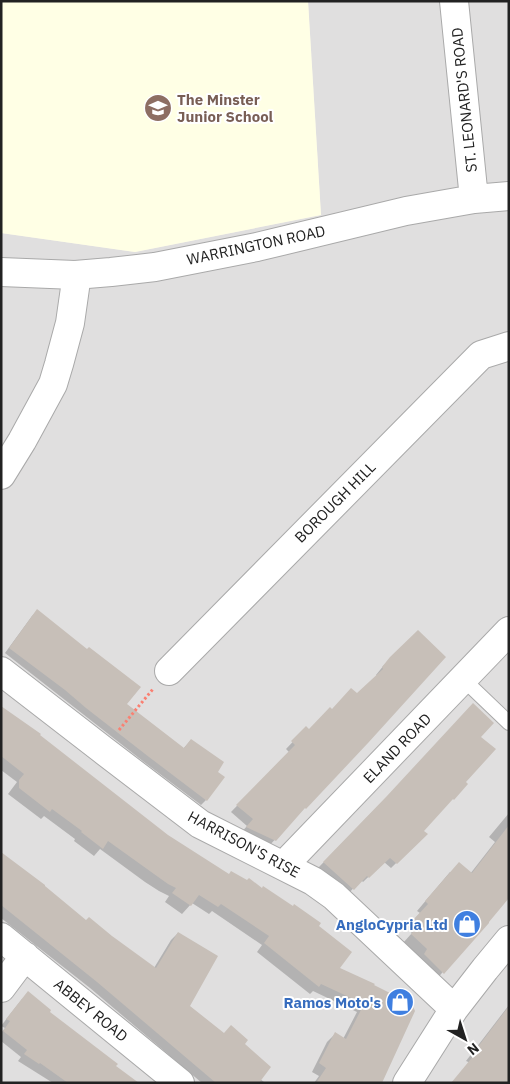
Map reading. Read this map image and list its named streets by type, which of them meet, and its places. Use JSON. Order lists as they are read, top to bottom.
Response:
{
  "streets": {
    "street": [
      "ST. LEONARD'S ROAD",
      "WARRINGTON ROAD",
      "BOROUGH HILL",
      "ELAND ROAD",
      "HARRISON'S RISE",
      "ABBEY ROAD"
    ]
  },
  "crossings": [
    ["ST. LEONARD'S ROAD", "WARRINGTON ROAD"],
    ["ELAND ROAD", "HARRISON'S RISE"]
  ],
  "places": {
    "school or university": ["The Minster Junior School"],
    "shop": ["AngloCypria Ltd", "Ramos Moto's"]
  },
  "north": "bottom right"
}
